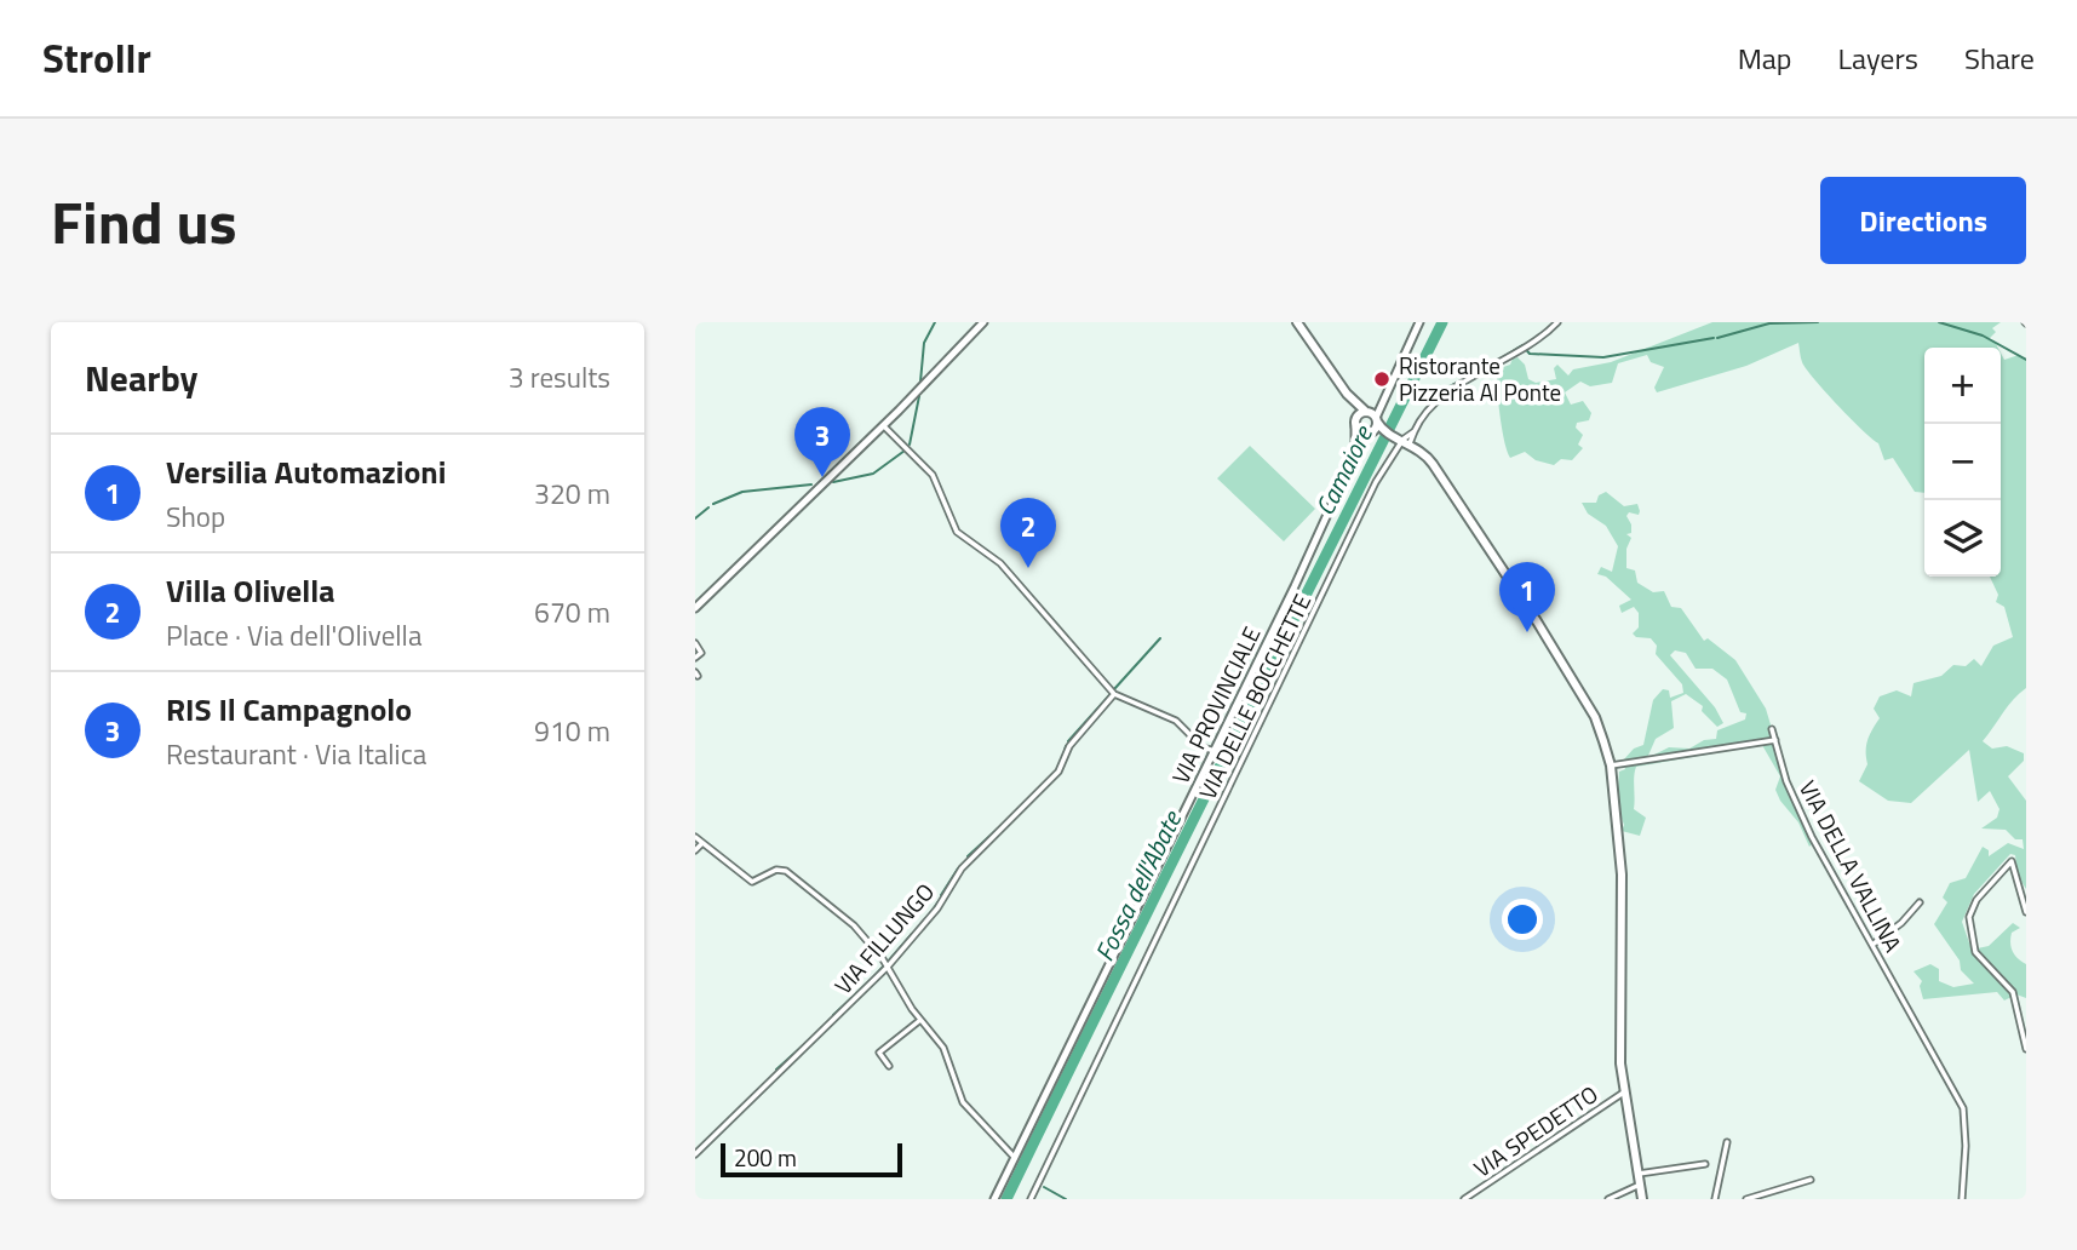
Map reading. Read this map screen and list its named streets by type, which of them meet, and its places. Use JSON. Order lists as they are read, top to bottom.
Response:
{
  "streets": {
    "main road": ["VIA PROVINCIALE"],
    "street": [
      "VIA DELLE BOCCHETTE",
      "VIA DELLA VALLINA",
      "VIA FILLUNGO",
      "VIA SPEDETTO"
    ]
  },
  "water": ["Camaiore", "Fossa dell'Abate"],
  "places": ["Ristorante Pizzeria Al Ponte"],
  "scale_bar": "200 m",
  "page": {
    "header": "Strollr",
    "nav": ["Map", "Layers", "Share"],
    "title": "Find us",
    "buttons": "Directions",
    "heading": ["Nearby", "3 results"],
    "map_buttons": ["+", "−"],
    "pins": ["3", "2", "1"],
    "list": [
      {
        "mark": "1",
        "name": "Versilia Automazioni",
        "note": "Shop",
        "value": "320 m"
      },
      {
        "mark": "2",
        "name": "Villa Olivella",
        "note": "Place · Via dell'Olivella",
        "value": "670 m"
      },
      {
        "mark": "3",
        "name": "RIS Il Campagnolo",
        "note": "Restaurant · Via Italica",
        "value": "910 m"
      }
    ],
    "scale": "200 m"
  }
}
